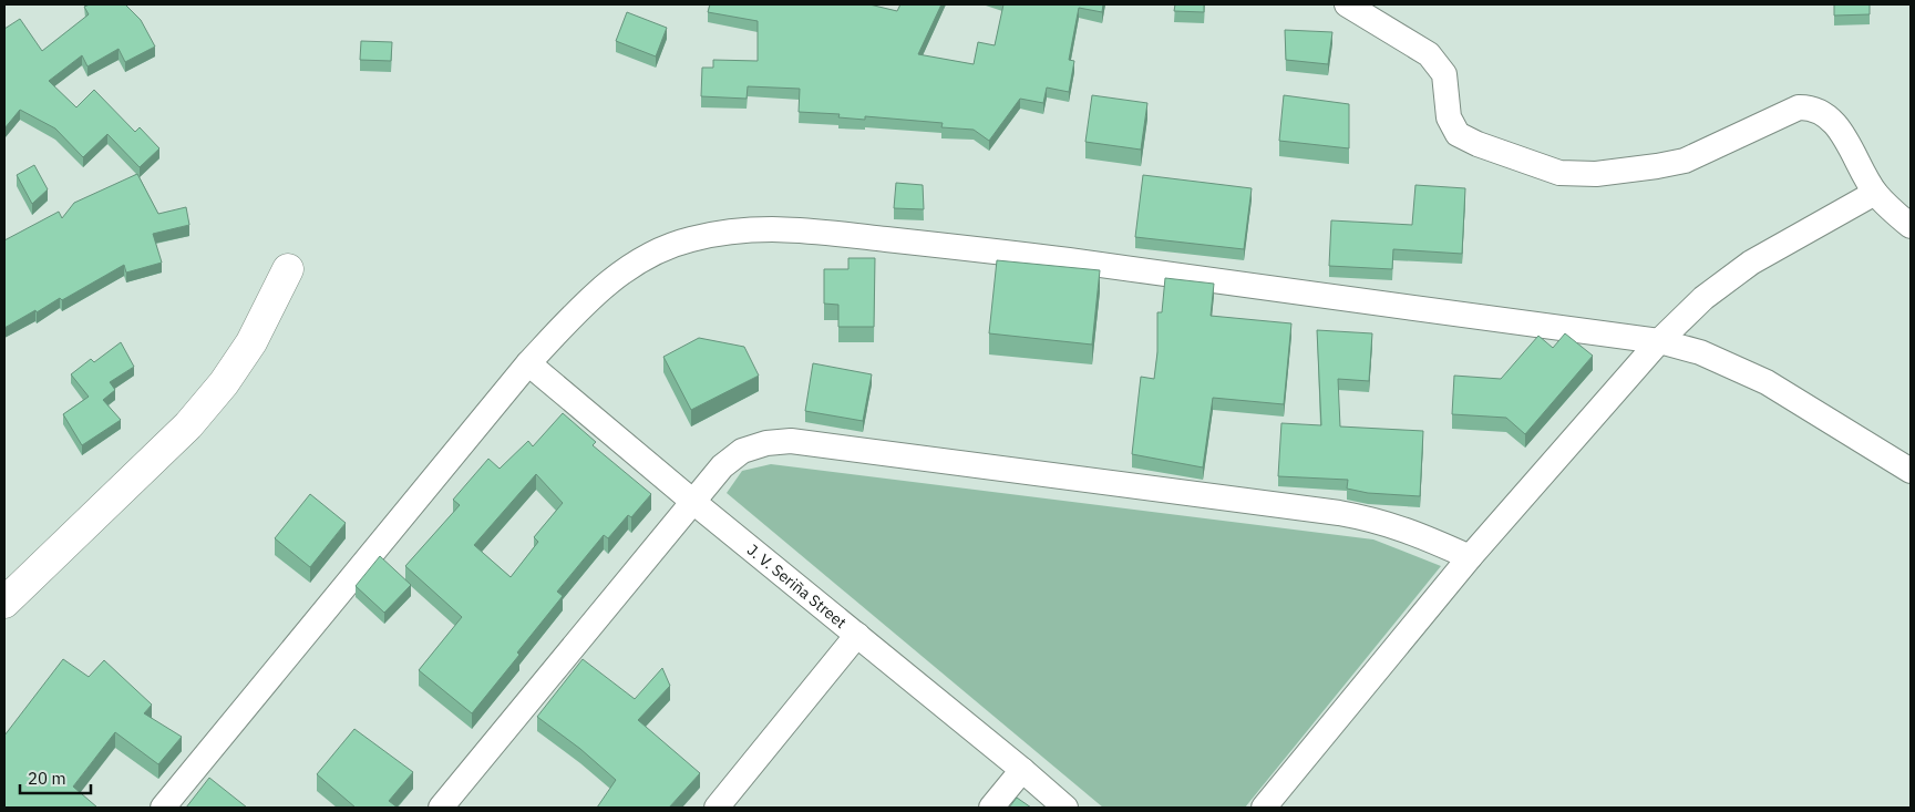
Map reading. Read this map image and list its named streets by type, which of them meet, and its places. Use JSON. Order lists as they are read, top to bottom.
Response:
{
  "streets": {
    "street": ["J. V. Seriña Street"]
  },
  "scale_bar": "20 m"
}
